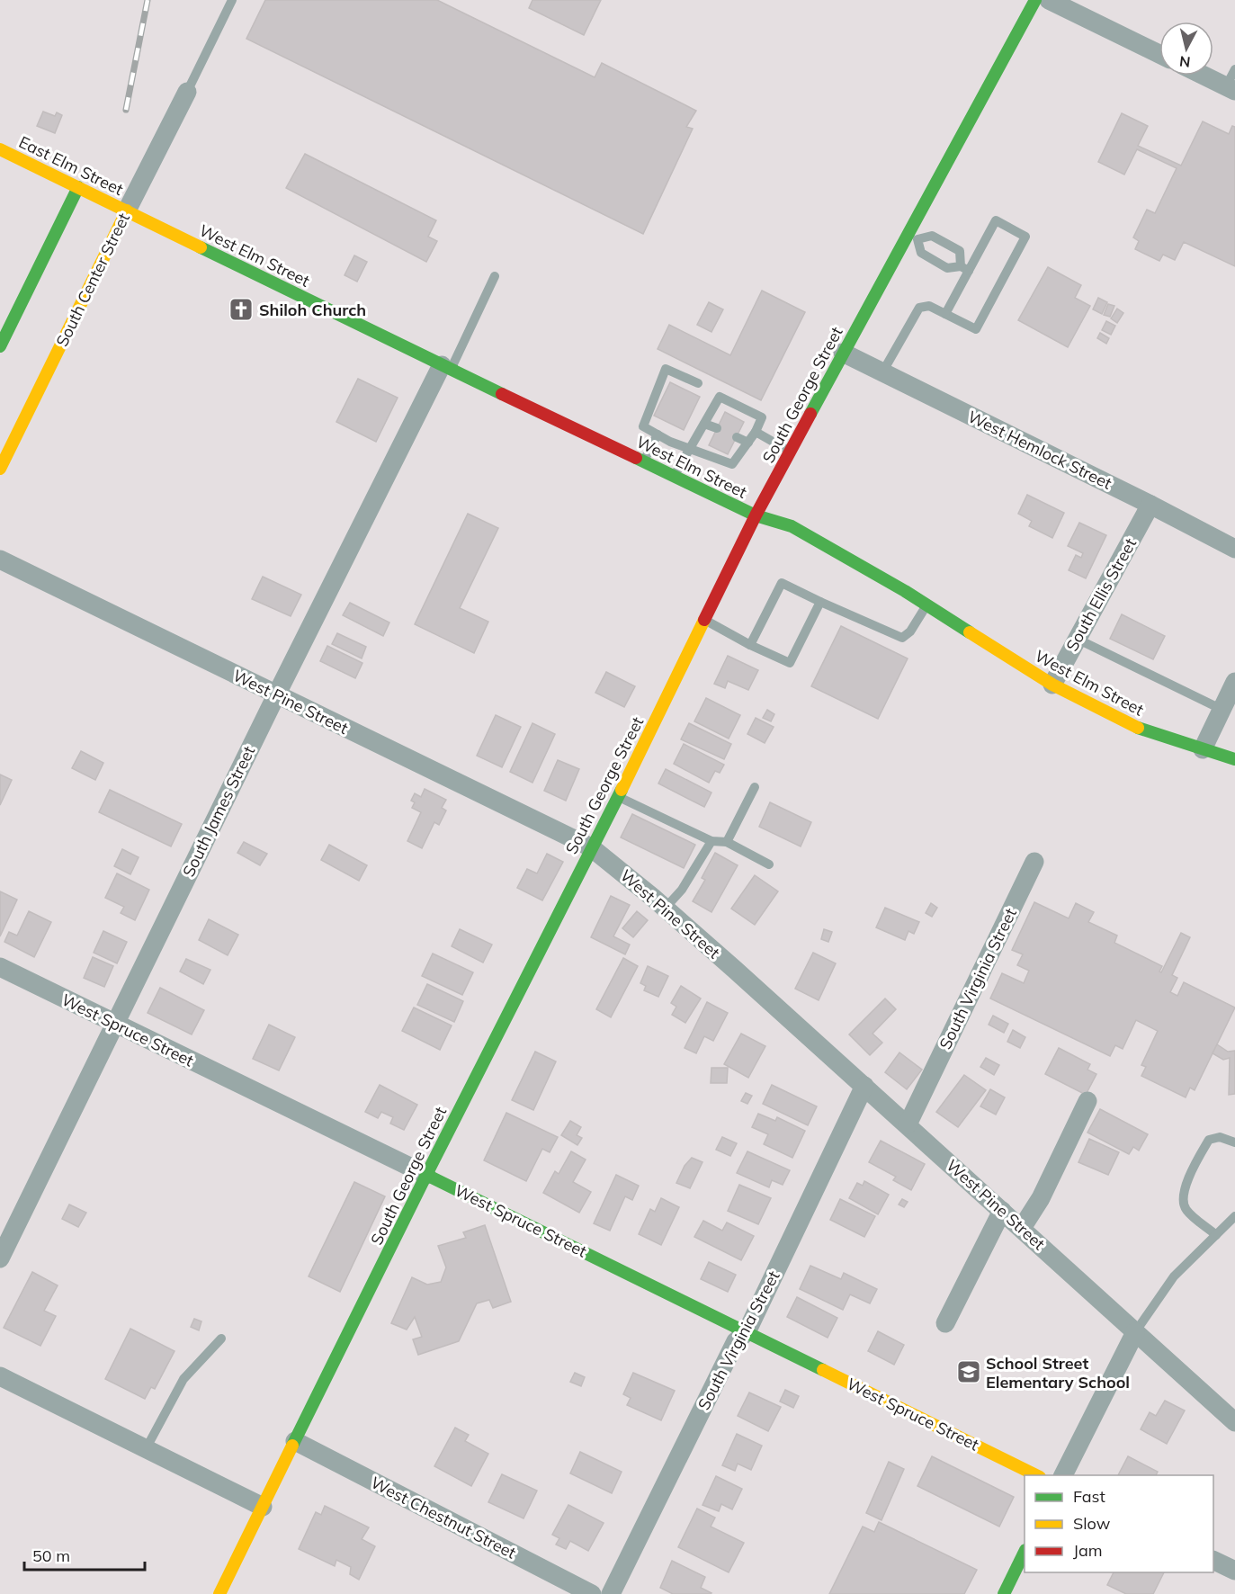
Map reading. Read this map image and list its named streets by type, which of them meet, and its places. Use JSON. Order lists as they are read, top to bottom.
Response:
{
  "streets": {
    "street": [
      "East Elm Street",
      "West Elm Street",
      "South Center Street",
      "South George Street",
      "West Hemlock Street",
      "South Ellis Street",
      "West Pine Street",
      "South James Street",
      "South Virginia Street",
      "West Spruce Street",
      "West Chestnut Street"
    ]
  },
  "crossings": [
    ["East Elm Street", "West Elm Street"],
    ["East Elm Street", "South Center Street"],
    ["West Elm Street", "South Center Street"],
    ["West Elm Street", "South George Street"],
    ["West Elm Street", "South Ellis Street"],
    ["West Elm Street", "South James Street"],
    ["South George Street", "West Hemlock Street"],
    ["South George Street", "West Pine Street"],
    ["South George Street", "West Spruce Street"],
    ["South George Street", "West Chestnut Street"],
    ["West Hemlock Street", "South Ellis Street"],
    ["West Pine Street", "South James Street"],
    ["West Pine Street", "South Virginia Street"],
    ["South James Street", "West Spruce Street"],
    ["South Virginia Street", "West Spruce Street"]
  ],
  "places": {
    "church": ["Shiloh Church"],
    "school or university": ["School Street Elementary School"]
  },
  "legend": ["Fast", "Slow", "Jam"],
  "scale_bar": "50 m",
  "north": "bottom"
}
